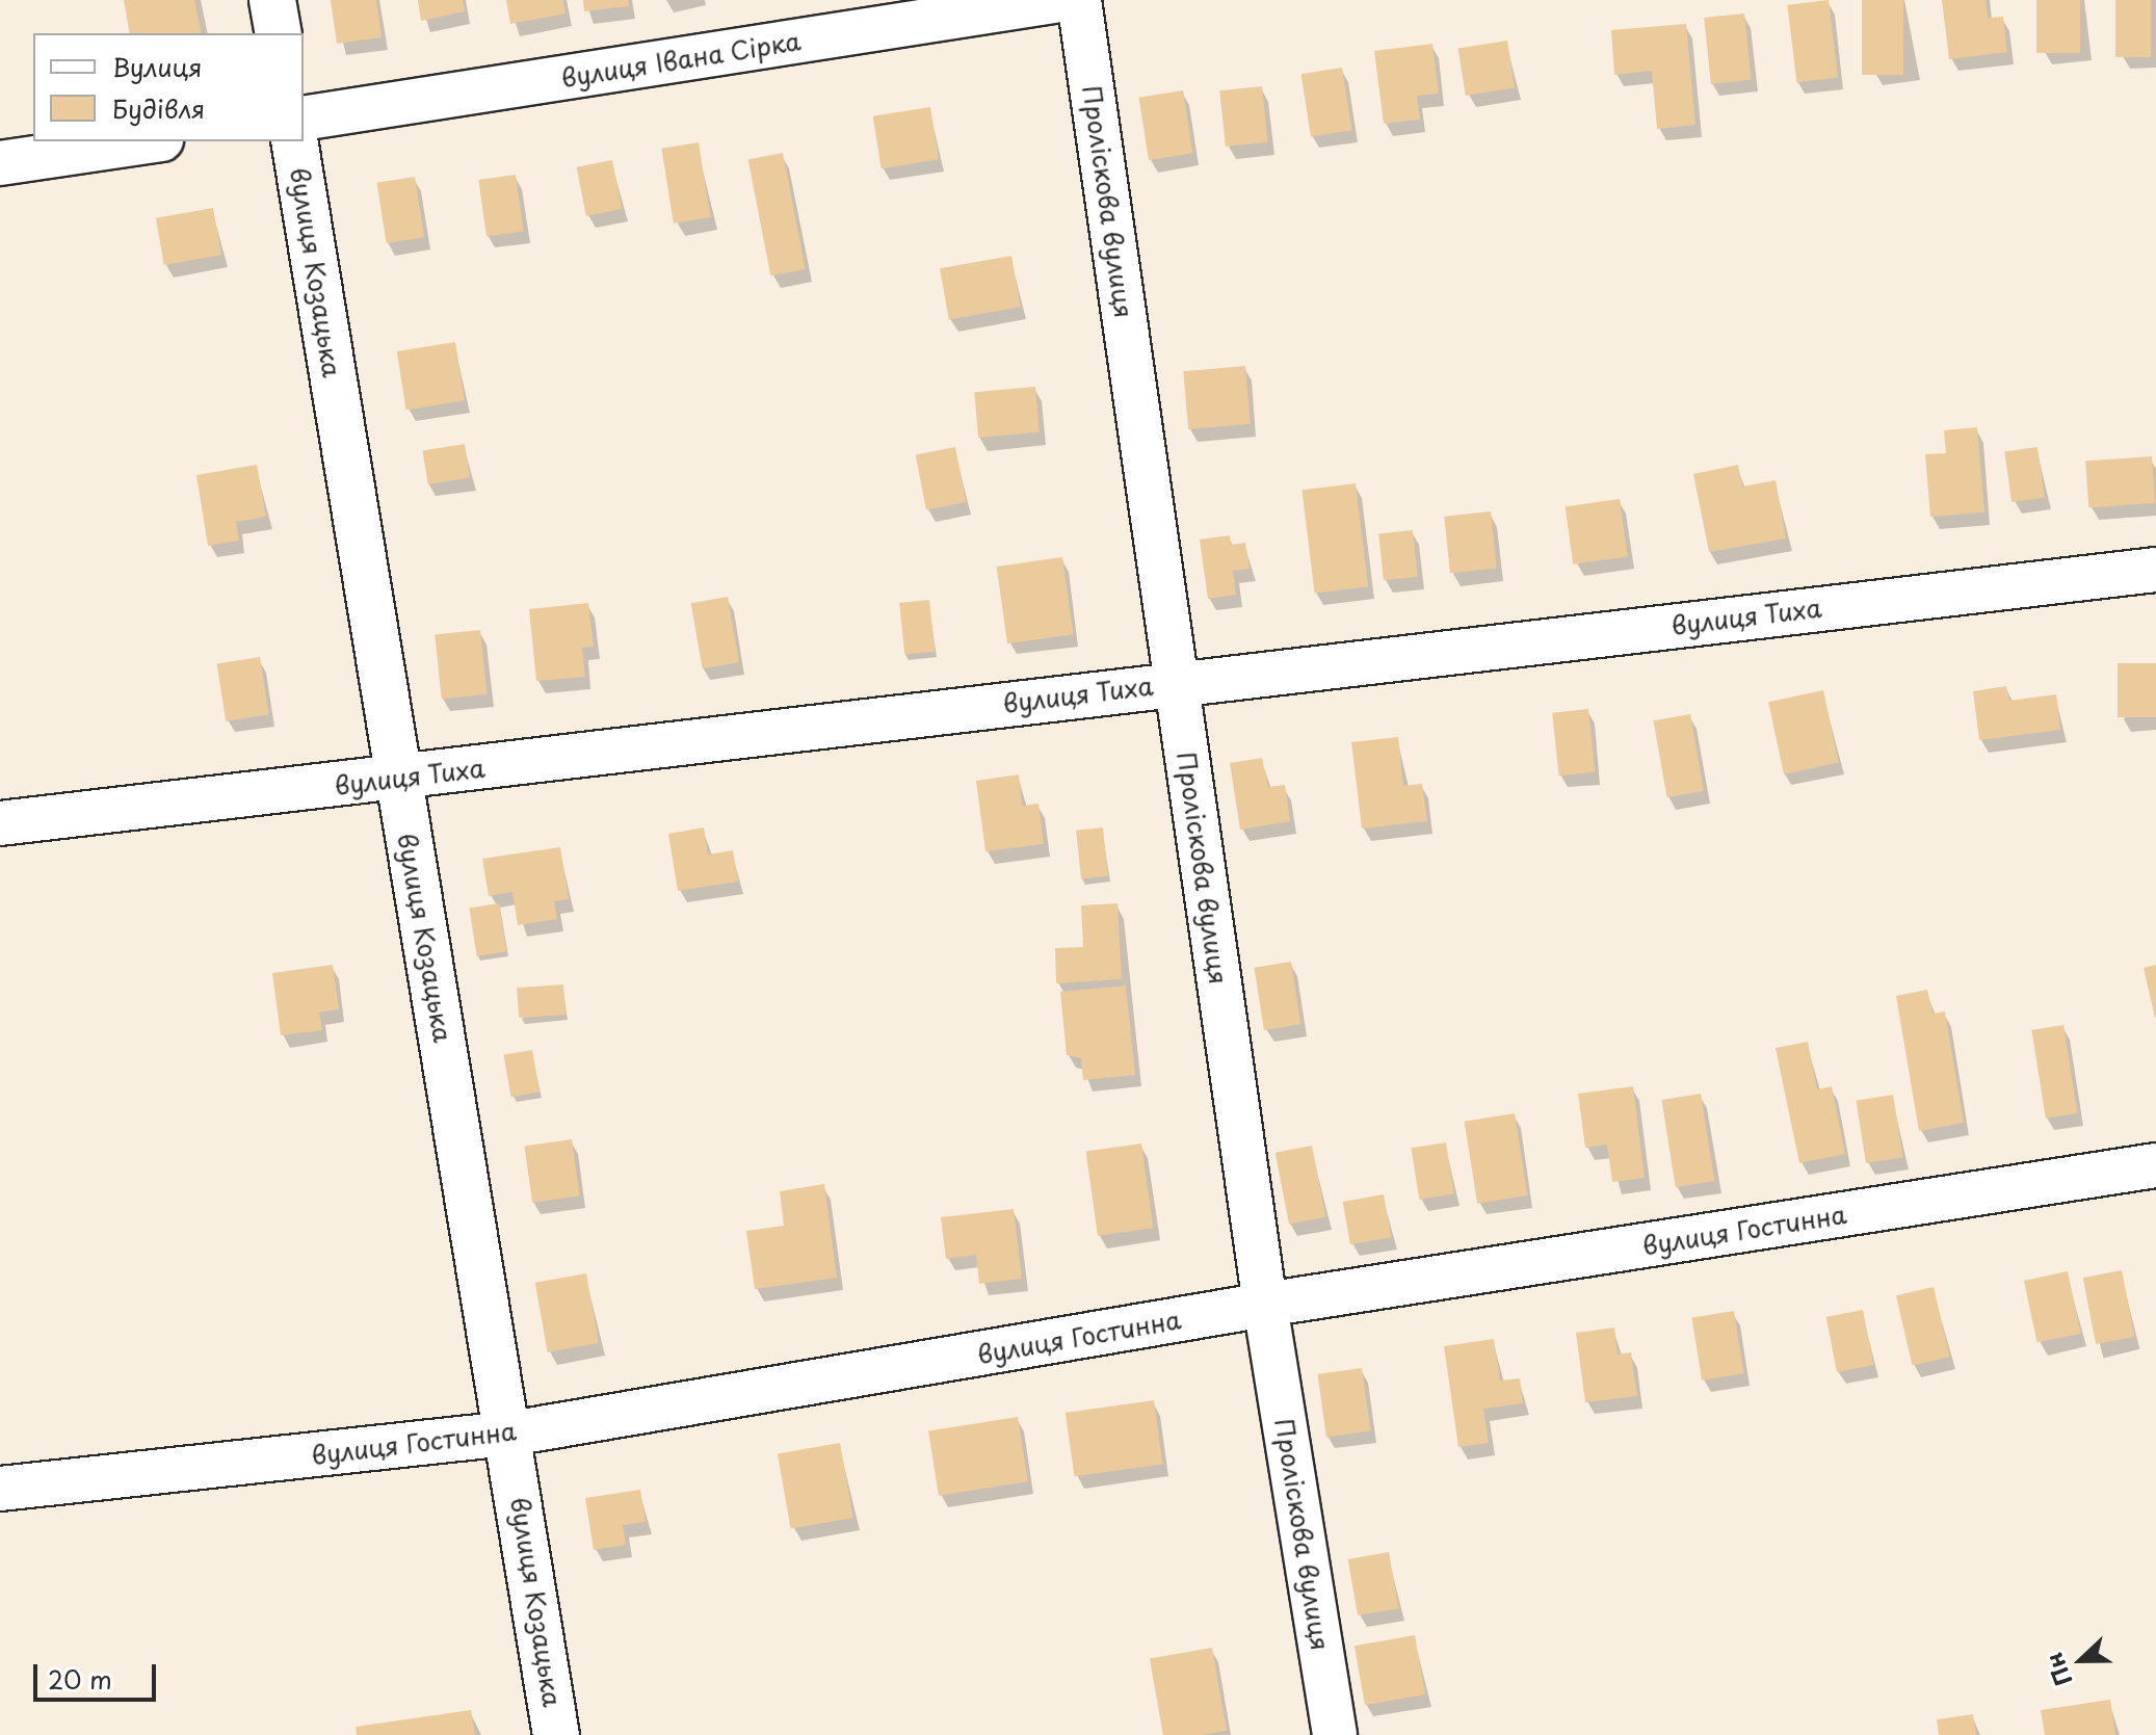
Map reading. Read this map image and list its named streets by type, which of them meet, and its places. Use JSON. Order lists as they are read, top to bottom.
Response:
{
  "streets": {
    "street": [
      "вулиця Івана Сірка",
      "Проліскова вулиця",
      "вулиця Козацька",
      "вулиця Тиха",
      "вулиця Гостинна"
    ]
  },
  "crossings": [
    ["Проліскова вулиця", "вулиця Тиха"],
    ["Проліскова вулиця", "вулиця Гостинна"],
    ["вулиця Козацька", "вулиця Тиха"],
    ["вулиця Козацька", "вулиця Гостинна"]
  ],
  "legend": ["Вулиця", "Будівля"],
  "scale_bar": "20 m",
  "north": "left"
}
